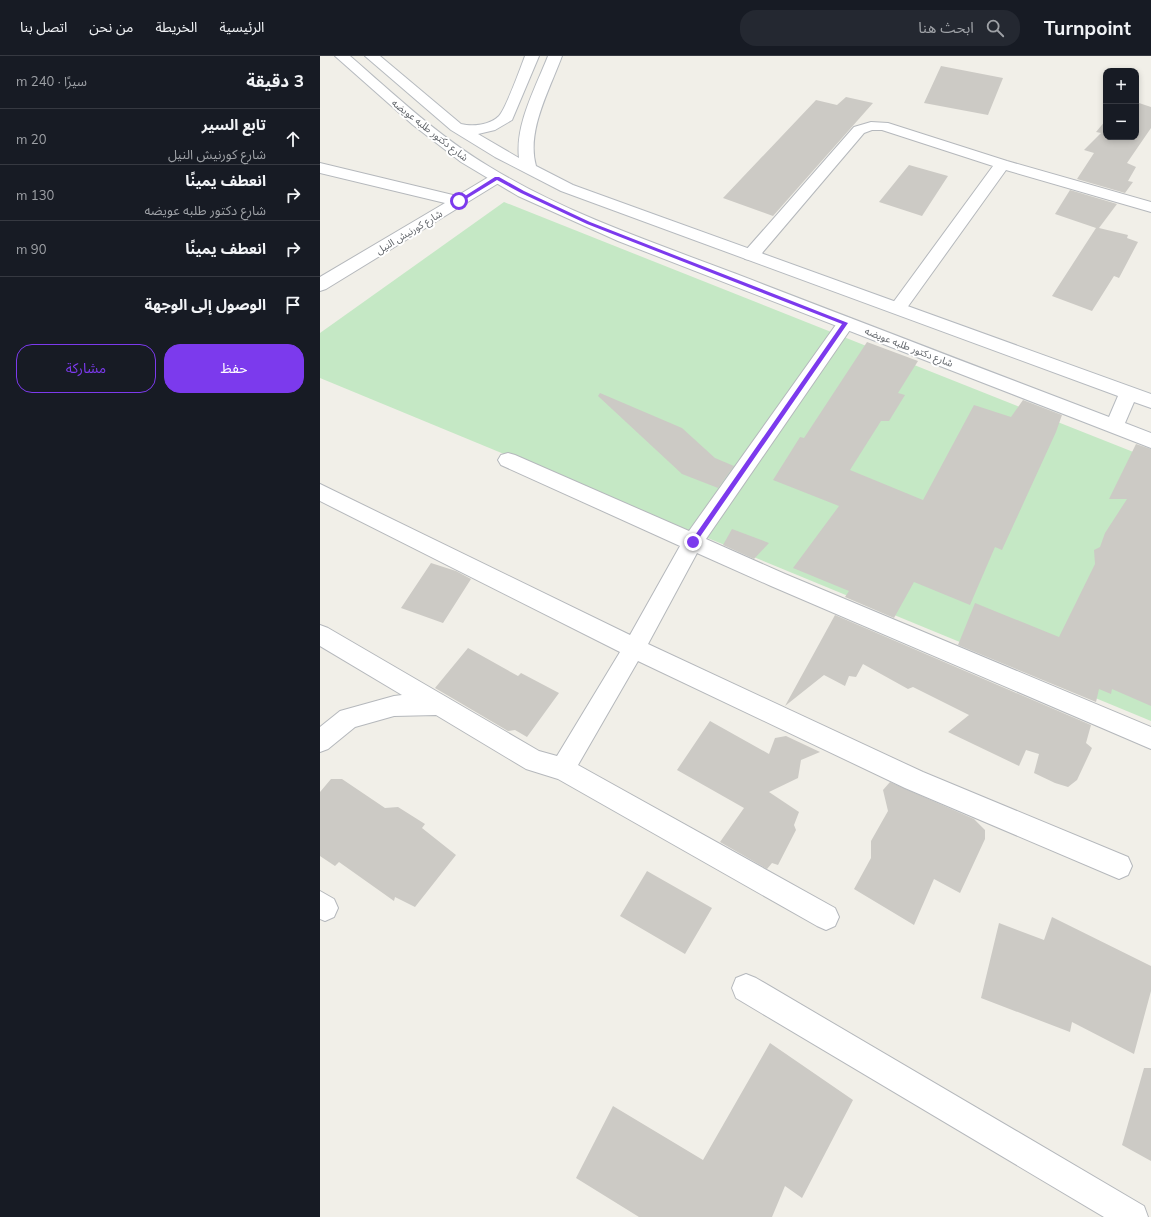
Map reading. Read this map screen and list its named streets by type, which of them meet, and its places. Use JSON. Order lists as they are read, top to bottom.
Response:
{
  "streets": {
    "street": ["شارع دكتور طلبه عويضه", "شارع كورنيش النيل"]
  },
  "crossings": [
    ["شارع دكتور طلبه عويضه", "شارع كورنيش النيل"]
  ],
  "page": {
    "header": "Turnpoint",
    "search": "ابحث هنا",
    "nav": [
      "الرئيسية",
      "الخريطة",
      "من نحن",
      "اتصل بنا"
    ],
    "heading": ["3 دقيقة", "سيرًا · 240 m"],
    "map_buttons": ["+", "−"],
    "list": [
      ["تابع السير", "شارع كورنيش النيل", "20 m"],
      ["انعطف يمينًا", "شارع دكتور طلبه عويضه", "130 m"],
      ["انعطف يمينًا", "90 m"],
      "الوصول إلى الوجهة"
    ],
    "buttons": ["حفظ", "مشاركة"]
  }
}
